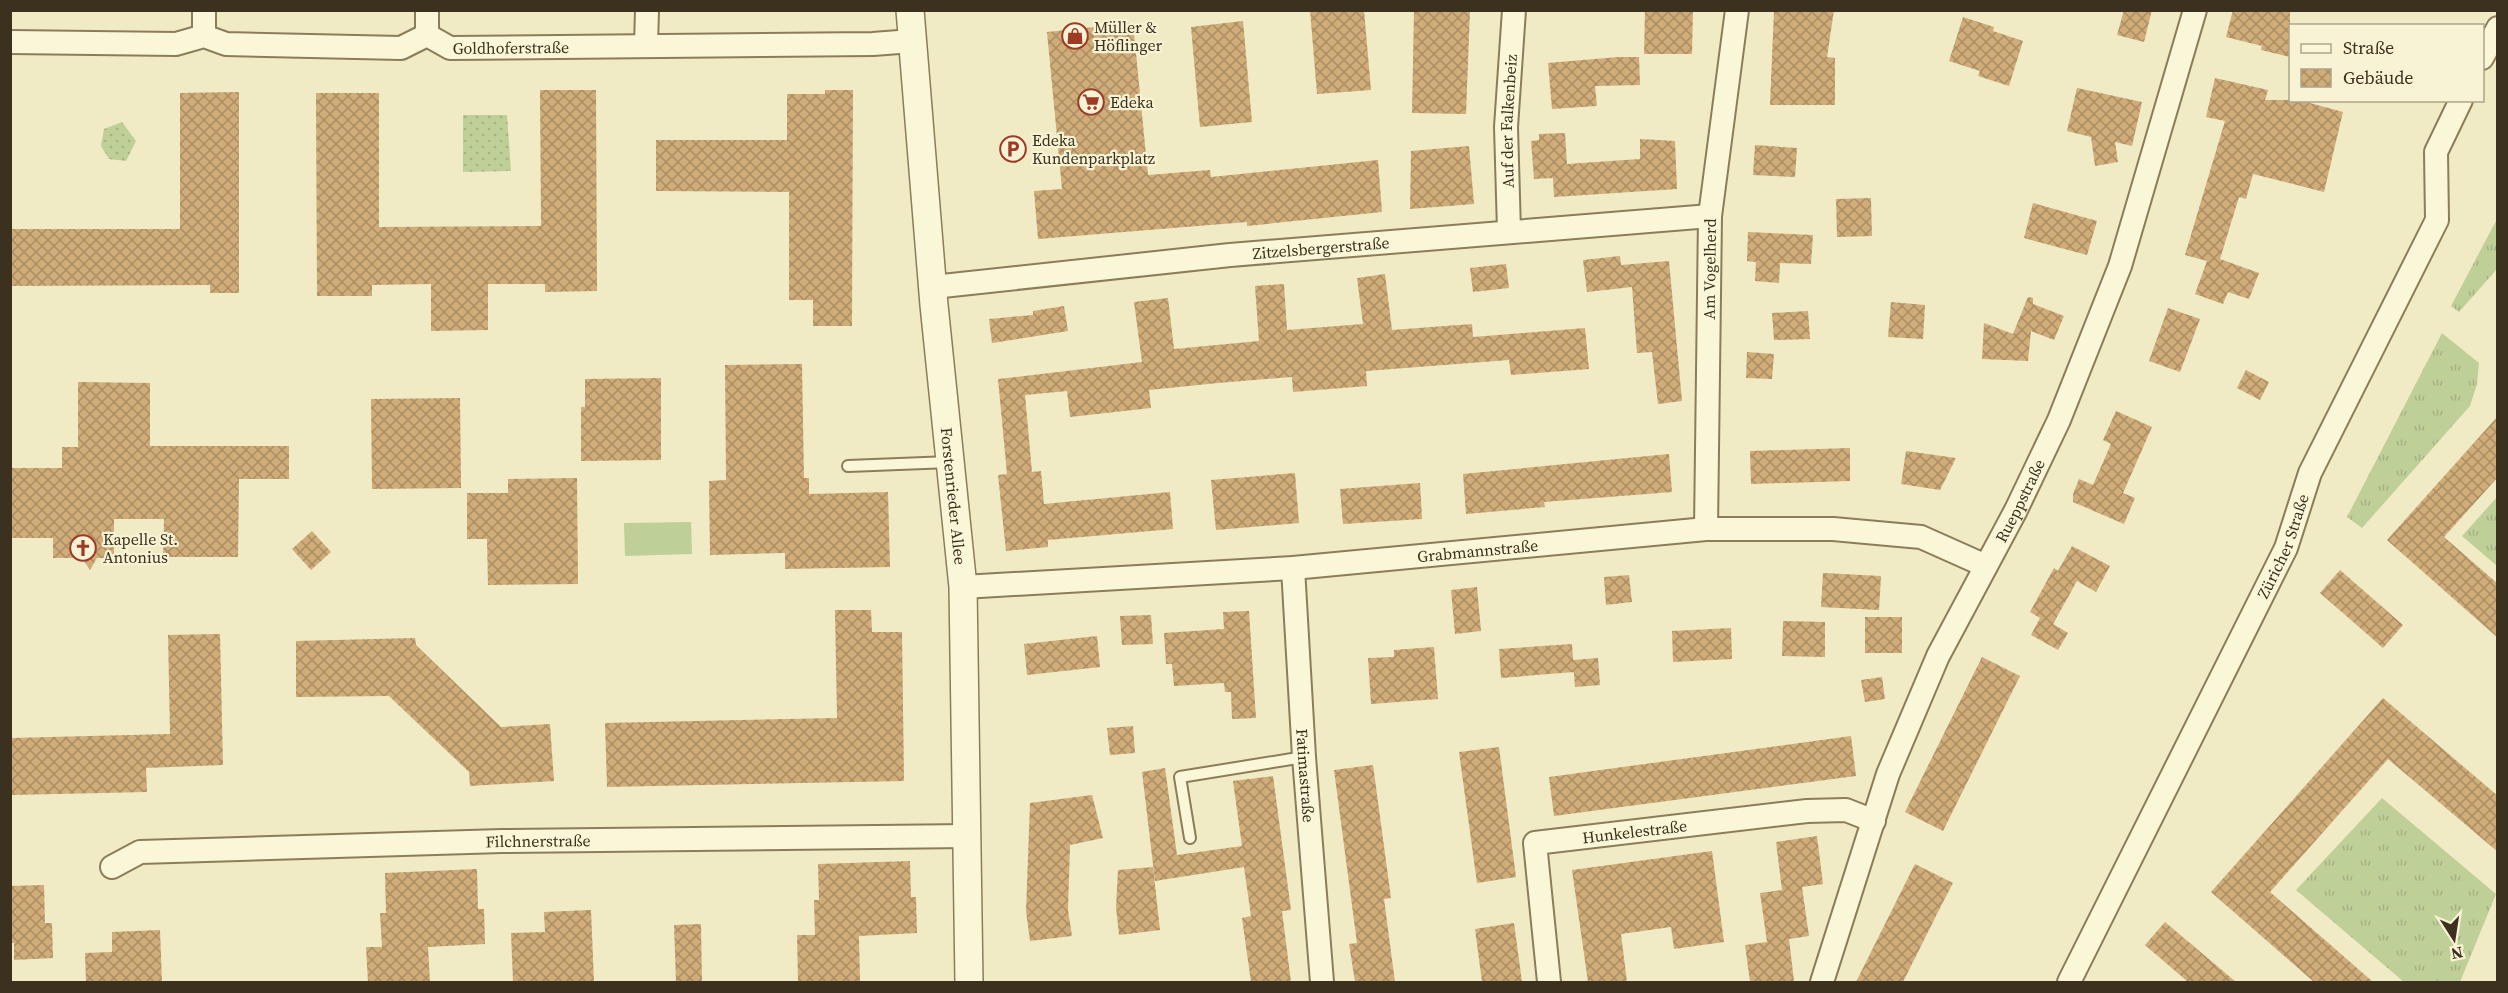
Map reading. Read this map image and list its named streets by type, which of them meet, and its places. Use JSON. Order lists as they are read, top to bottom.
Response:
{
  "streets": {
    "street": [
      "Goldhoferstraße",
      "Auf der Falkenbeiz",
      "Zitzelsbergerstraße",
      "Am Vogelherd",
      "Forstenrieder Allee",
      "Rueppstraße",
      "Züricher Straße",
      "Grabmannstraße",
      "Fatimastraße",
      "Hunkelestraße",
      "Filchnerstraße"
    ]
  },
  "crossings": [
    ["Goldhoferstraße", "Forstenrieder Allee"],
    ["Auf der Falkenbeiz", "Zitzelsbergerstraße"],
    ["Zitzelsbergerstraße", "Am Vogelherd"],
    ["Zitzelsbergerstraße", "Forstenrieder Allee"],
    ["Am Vogelherd", "Grabmannstraße"],
    ["Forstenrieder Allee", "Grabmannstraße"],
    ["Forstenrieder Allee", "Filchnerstraße"],
    ["Rueppstraße", "Grabmannstraße"],
    ["Rueppstraße", "Hunkelestraße"],
    ["Grabmannstraße", "Fatimastraße"]
  ],
  "places": {
    "shop": ["Müller & Höflinger"],
    "supermarket": ["Edeka"],
    "parking": ["Edeka Kundenparkplatz"],
    "church": ["Kapelle St. Antonius"]
  },
  "legend": ["Straße", "Gebäude"],
  "north": "bottom"
}
